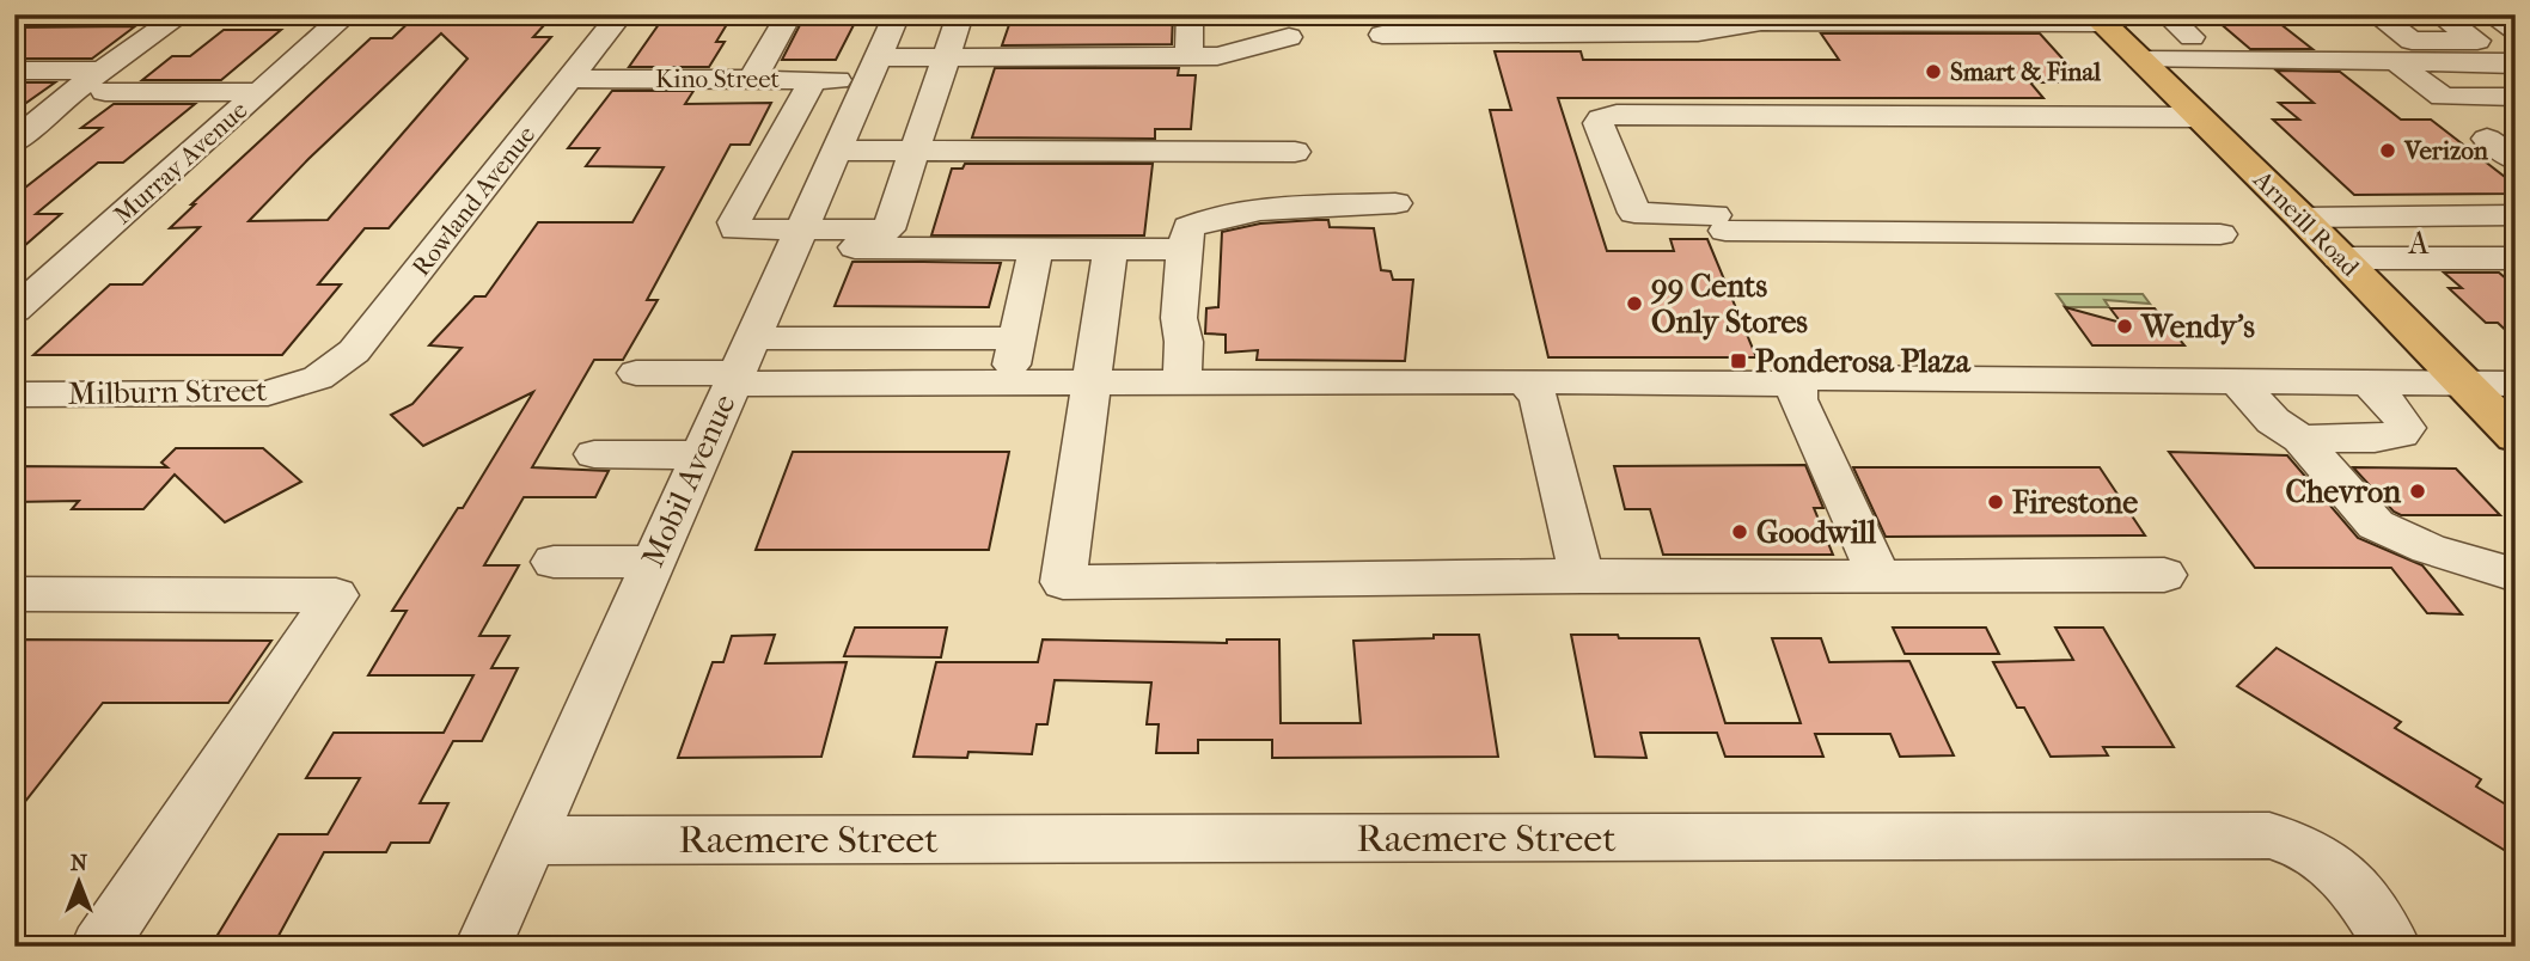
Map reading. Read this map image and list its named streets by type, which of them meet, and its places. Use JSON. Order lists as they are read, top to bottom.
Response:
{
  "streets": {
    "main road": ["Arneill Road"],
    "street": [
      "Kino Street",
      "Murray Avenue",
      "Rowland Avenue",
      "A",
      "Milburn Street",
      "Mobil Avenue",
      "Raemere Street"
    ]
  },
  "crossings": [
    ["Kino Street", "Rowland Avenue"],
    ["Kino Street", "Mobil Avenue"],
    ["Rowland Avenue", "Milburn Street"],
    ["Arneill Road", "A"],
    ["Mobil Avenue", "Raemere Street"]
  ],
  "places": {
    "other": [
      "Smart & Final",
      "Verizon",
      "99 Cents Only Stores",
      "Wendy's",
      "Chevron",
      "Firestone",
      "Goodwill"
    ],
    "transit": ["Ponderosa Plaza"]
  },
  "north": "top"
}
